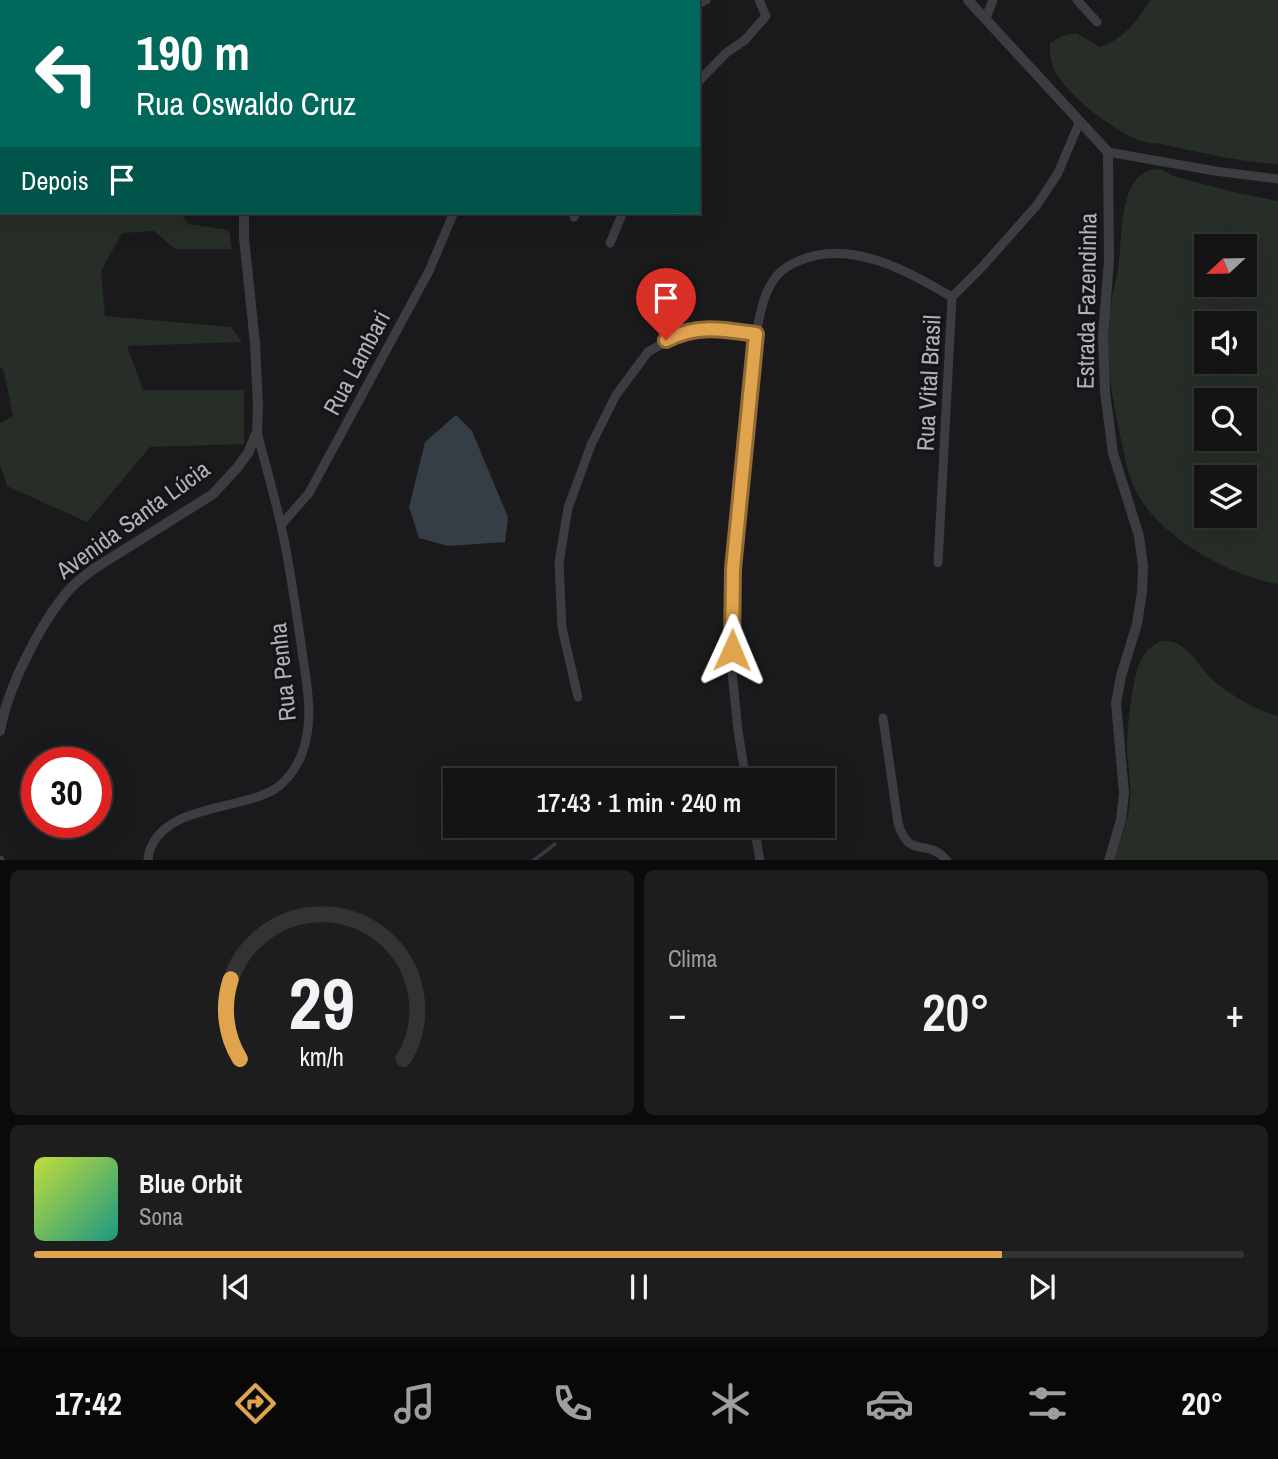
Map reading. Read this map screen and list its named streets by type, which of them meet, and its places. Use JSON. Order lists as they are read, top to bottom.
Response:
{
  "streets": {
    "street": [
      "Estrada Fazendinha",
      "Rua Lambari",
      "Rua Vital Brasil",
      "Avenida Santa Lúcia",
      "Rua Penha"
    ]
  },
  "crossings": [
    ["Rua Lambari", "Rua Penha"],
    ["Avenida Santa Lúcia", "Rua Penha"]
  ],
  "north": "left",
  "page": {
    "turn": ["190 m", "Rua Oswaldo Cruz"],
    "then": "Depois",
    "limit": "30",
    "trip": "17:43 · 1 min · 240 m",
    "tile": "Clima",
    "heat": ["−", "20°", "+"],
    "song": ["Blue Orbit", "Sona"],
    "tabs": ["17:42", "20°"],
    "gauge": ["29", "km/h"]
  }
}
